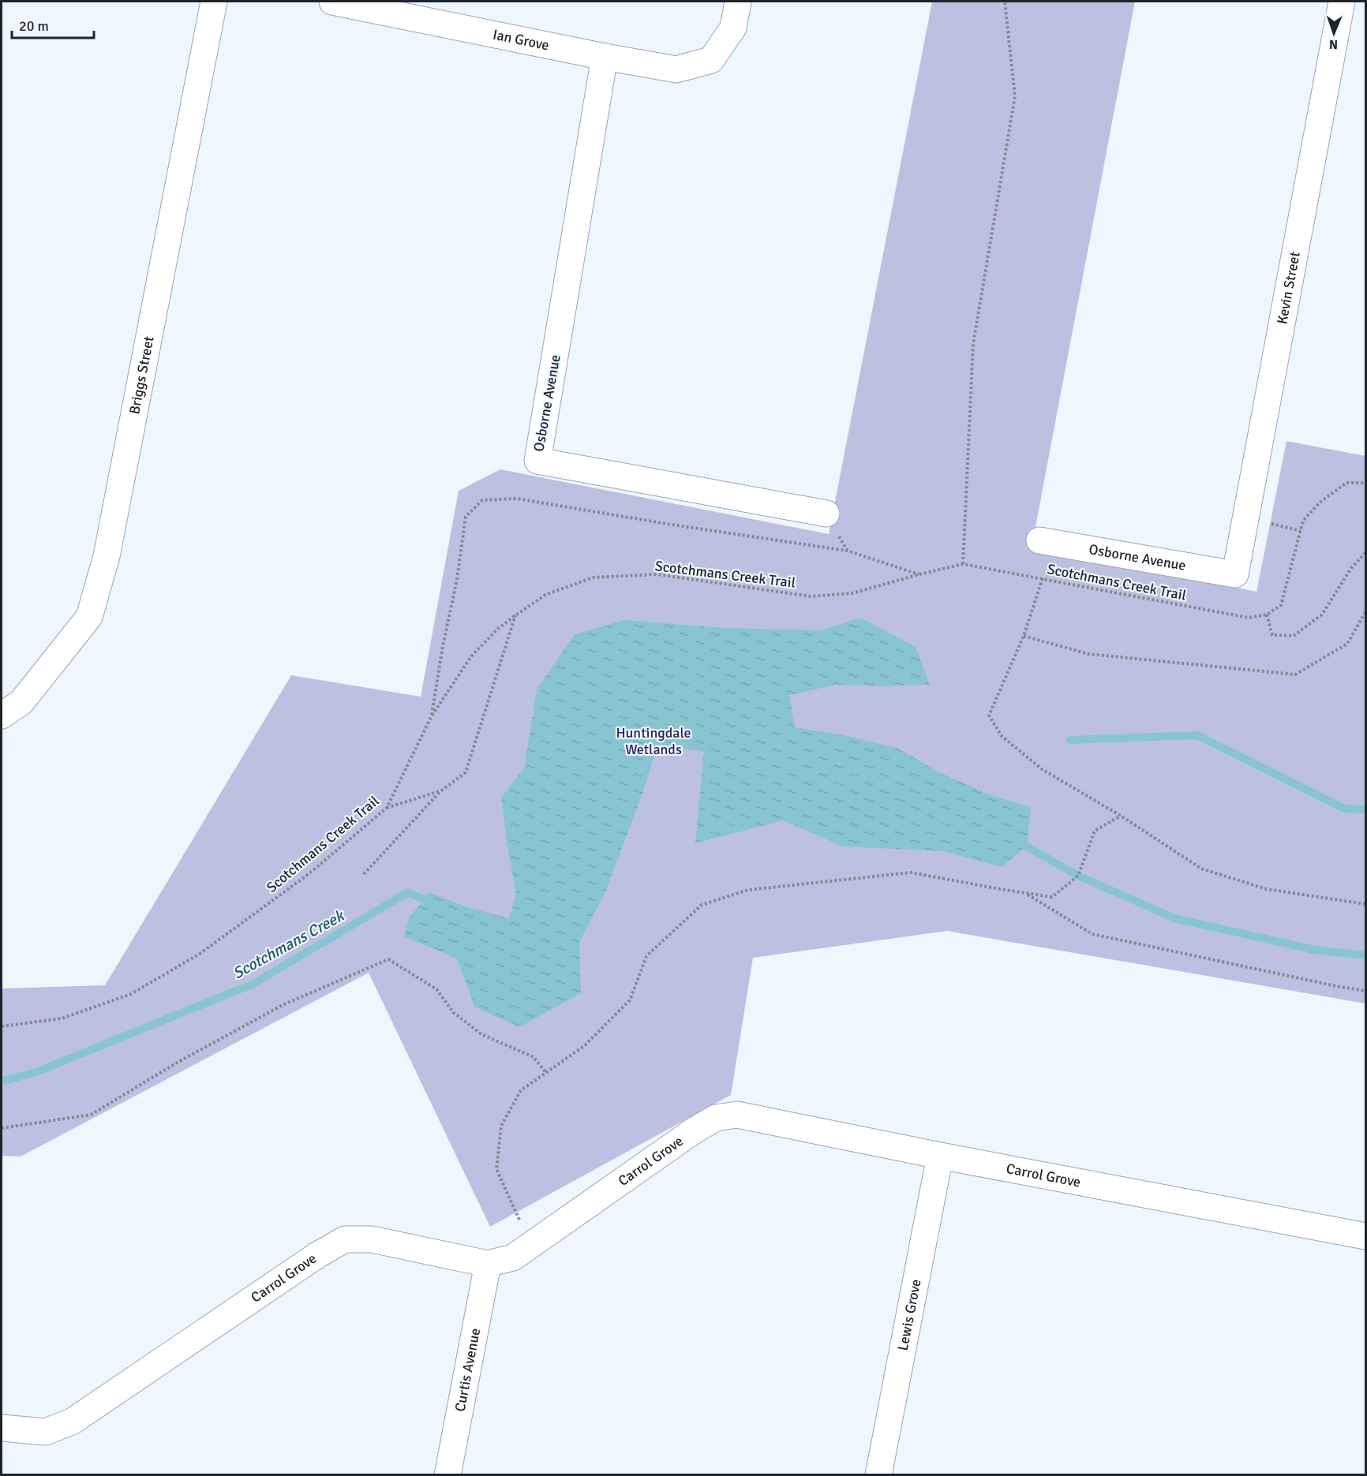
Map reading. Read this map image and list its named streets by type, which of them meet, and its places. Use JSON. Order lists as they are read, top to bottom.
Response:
{
  "streets": {
    "street": [
      "Ian Grove",
      "Kevin Street",
      "Briggs Street",
      "Osborne Avenue",
      "Carrol Grove",
      "Lewis Grove",
      "Curtis Avenue"
    ],
    "path": ["Scotchmans Creek Trail"]
  },
  "crossings": [
    ["Ian Grove", "Osborne Avenue"],
    ["Kevin Street", "Osborne Avenue"],
    ["Carrol Grove", "Lewis Grove"],
    ["Carrol Grove", "Curtis Avenue"]
  ],
  "water": ["Scotchmans Creek"],
  "parks": ["Huntingdale Wetlands"],
  "scale_bar": "20 m",
  "north": "bottom"
}
